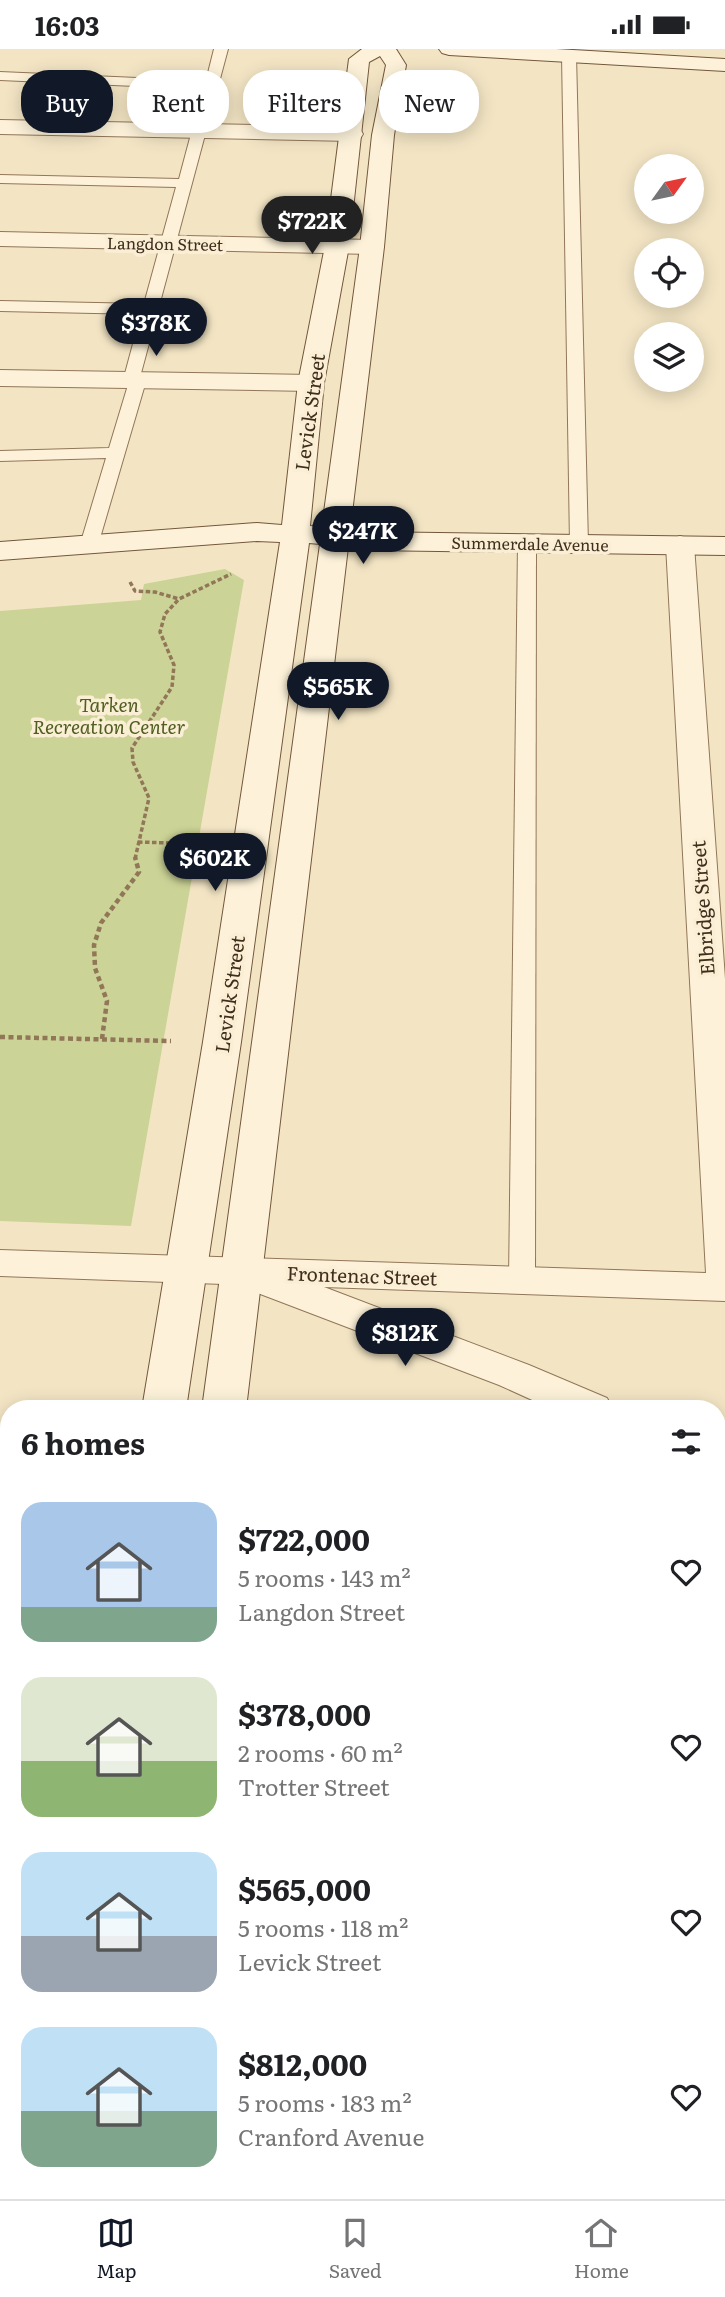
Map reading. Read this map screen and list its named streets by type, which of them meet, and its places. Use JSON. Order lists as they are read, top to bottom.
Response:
{
  "streets": {
    "main road": [
      "Langdon Street",
      "Levick Street",
      "Summerdale Avenue",
      "Elbridge Street",
      "Frontenac Street"
    ]
  },
  "crossings": [
    ["Langdon Street", "Levick Street"],
    ["Levick Street", "Summerdale Avenue"],
    ["Levick Street", "Frontenac Street"],
    ["Summerdale Avenue", "Elbridge Street"]
  ],
  "parks": ["Tarken Recreation Center"],
  "north": "top right",
  "page": {
    "status": "16:03",
    "chip": [
      "Buy",
      "Rent",
      "Filters",
      "New"
    ],
    "price": [
      "$722K",
      "$378K",
      "$247K",
      "$565K",
      "$602K",
      "$812K"
    ],
    "heading": "6 homes",
    "list": [
      {
        "name": "$722,000",
        "note": "5 rooms · 143 m² · Langdon Street"
      },
      {
        "name": "$378,000",
        "note": "2 rooms · 60 m² · Trotter Street"
      },
      {
        "name": "$565,000",
        "note": "5 rooms · 118 m² · Levick Street"
      },
      {
        "name": "$812,000",
        "note": "5 rooms · 183 m² · Cranford Avenue"
      }
    ],
    "tabs": ["Map", "Saved", "Home"]
  }
}
